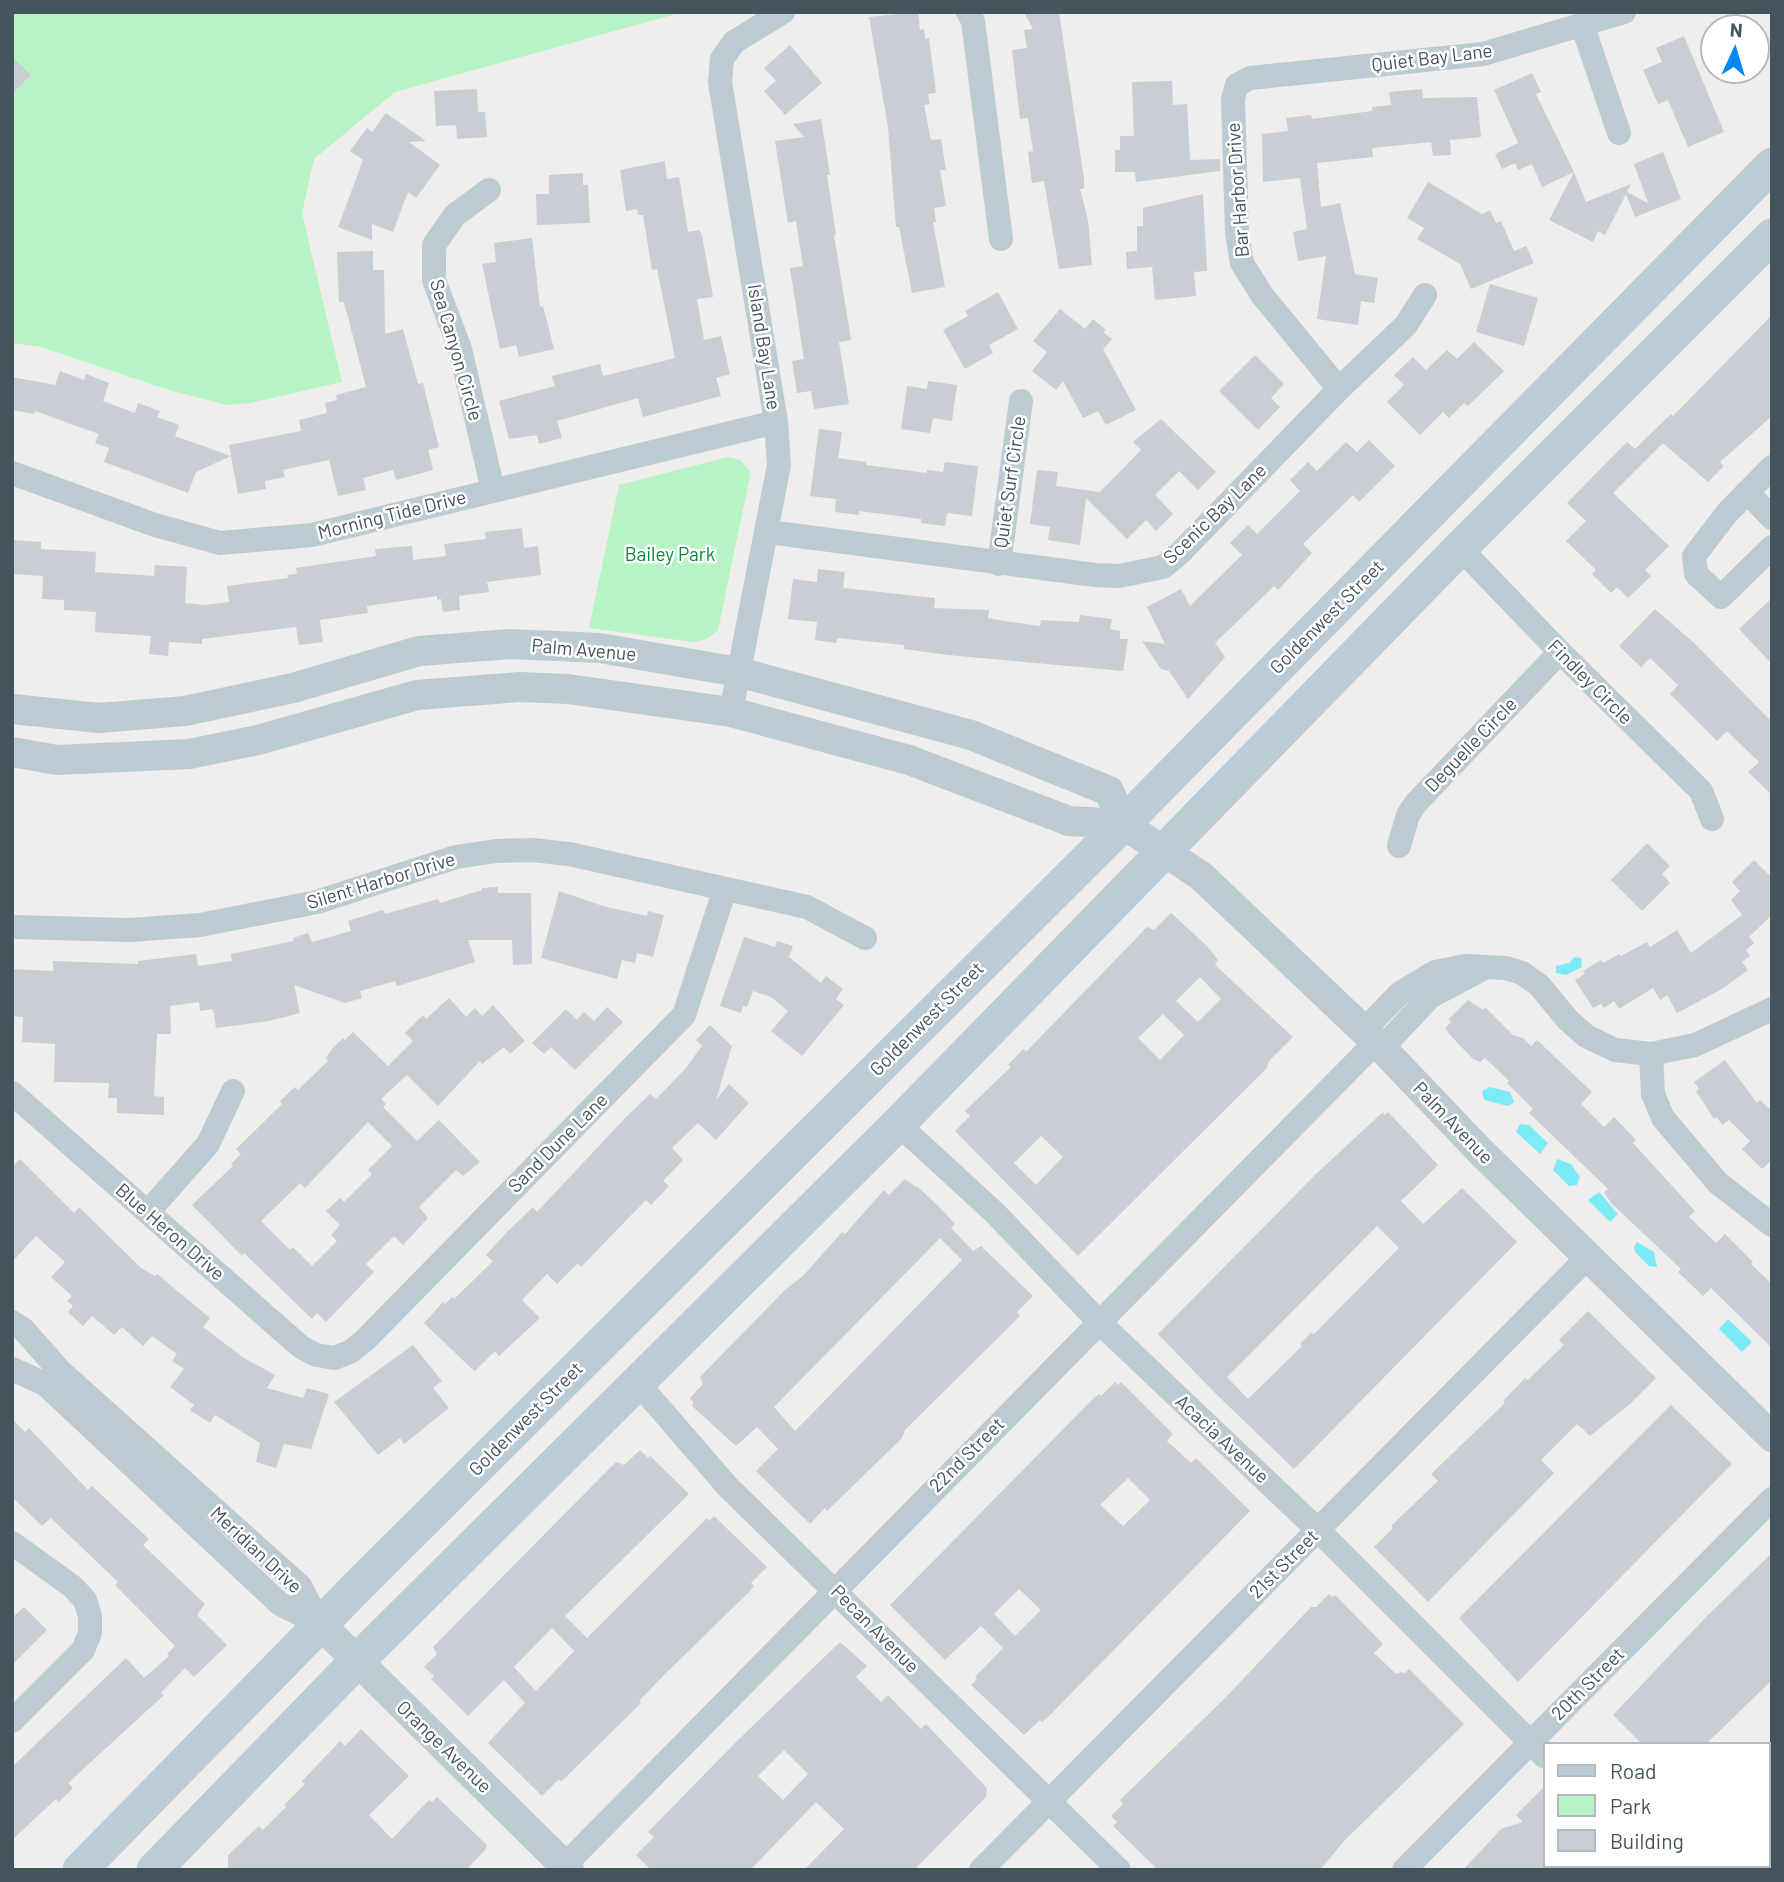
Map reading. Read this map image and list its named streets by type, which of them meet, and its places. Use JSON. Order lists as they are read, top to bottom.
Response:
{
  "streets": {
    "main road": ["Goldenwest Street"],
    "street": [
      "Quiet Bay Lane",
      "Bar Harbor Drive",
      "Island Bay Lane",
      "Sea Canyon Circle",
      "Quiet Surf Circle",
      "Scenic Bay Lane",
      "Morning Tide Drive",
      "Palm Avenue",
      "Findley Circle",
      "Deguelle Circle",
      "Silent Harbor Drive",
      "Sand Dune Lane",
      "Blue Heron Drive",
      "Acacia Avenue",
      "22nd Street",
      "Meridian Drive",
      "21st Street",
      "Pecan Avenue",
      "20th Street",
      "Orange Avenue"
    ]
  },
  "crossings": [
    ["Quiet Bay Lane", "Bar Harbor Drive"],
    ["Bar Harbor Drive", "Scenic Bay Lane"],
    ["Island Bay Lane", "Scenic Bay Lane"],
    ["Island Bay Lane", "Morning Tide Drive"],
    ["Island Bay Lane", "Palm Avenue"],
    ["Sea Canyon Circle", "Morning Tide Drive"],
    ["Quiet Surf Circle", "Scenic Bay Lane"],
    ["Goldenwest Street", "Palm Avenue"],
    ["Goldenwest Street", "Meridian Drive"],
    ["Goldenwest Street", "Orange Avenue"],
    ["Palm Avenue", "22nd Street"],
    ["Palm Avenue", "21st Street"],
    ["Findley Circle", "Deguelle Circle"],
    ["Silent Harbor Drive", "Sand Dune Lane"],
    ["Sand Dune Lane", "Blue Heron Drive"],
    ["Acacia Avenue", "22nd Street"],
    ["Acacia Avenue", "21st Street"],
    ["Acacia Avenue", "20th Street"],
    ["22nd Street", "Pecan Avenue"],
    ["22nd Street", "Orange Avenue"],
    ["Meridian Drive", "Orange Avenue"],
    ["21st Street", "Pecan Avenue"]
  ],
  "parks": ["Bailey Park"],
  "legend": ["Road", "Park", "Building"],
  "north": "top"
}
